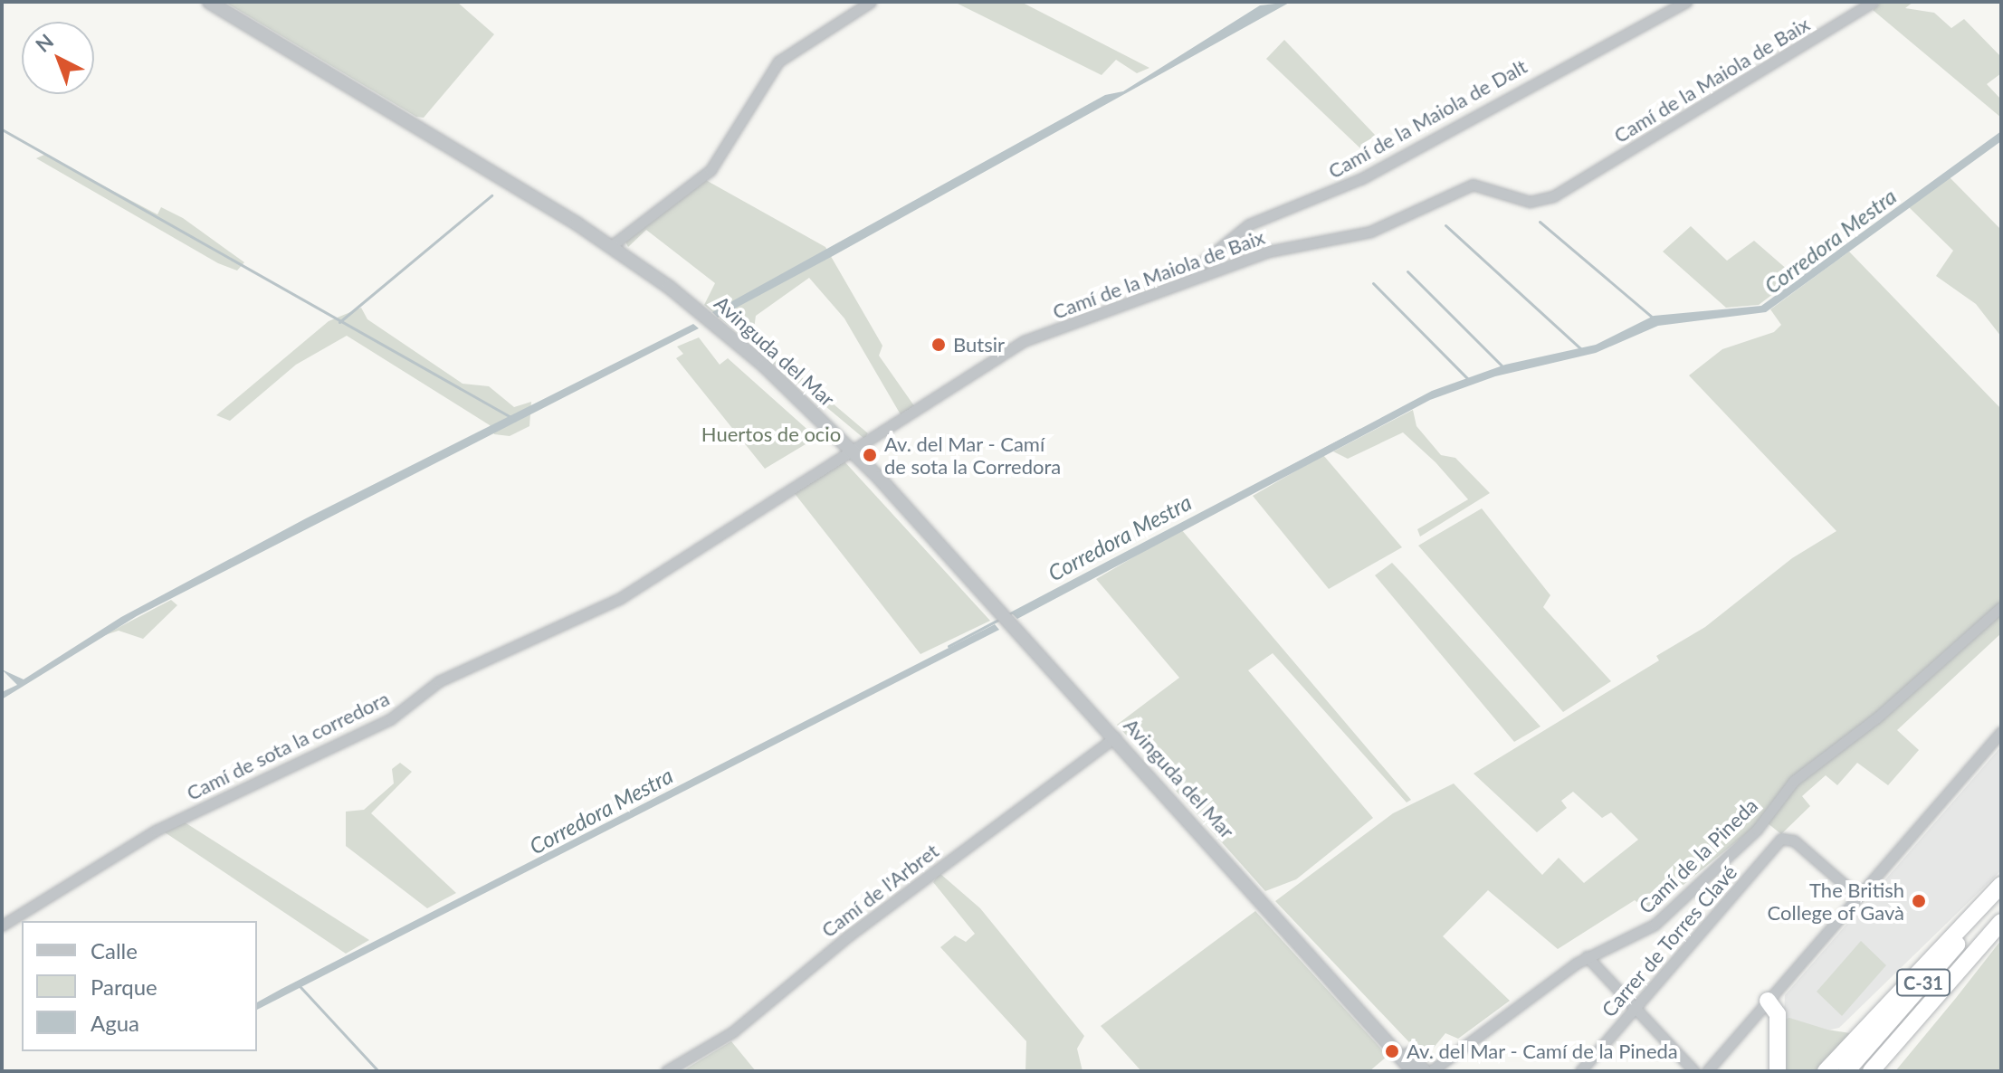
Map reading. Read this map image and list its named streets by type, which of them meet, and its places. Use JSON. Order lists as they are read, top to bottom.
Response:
{
  "streets": {
    "highway": ["C-31"],
    "street": [
      "Camí de la Maiola de Baix",
      "Camí de la Maiola de Dalt",
      "Avinguda del Mar",
      "Camí de sota la corredora",
      "Camí de la Pineda",
      "Camí de l'Arbret",
      "Carrer de Torres Clavé"
    ]
  },
  "crossings": [
    ["Camí de la Maiola de Baix", "Camí de la Maiola de Dalt"],
    ["Camí de la Maiola de Baix", "Avinguda del Mar"],
    ["Camí de la Maiola de Baix", "Camí de sota la corredora"],
    ["Avinguda del Mar", "Camí de sota la corredora"],
    ["Avinguda del Mar", "Camí de l'Arbret"]
  ],
  "water": ["Corredora Mestra"],
  "parks": ["Huertos de ocio"],
  "places": [
    "Butsir",
    "Av. del Mar - Camí de sota la Corredora",
    "The British College of Gavà",
    "Av. del Mar - Camí de la Pineda"
  ],
  "legend": ["Calle", "Parque", "Agua"],
  "north": "top left"
}
